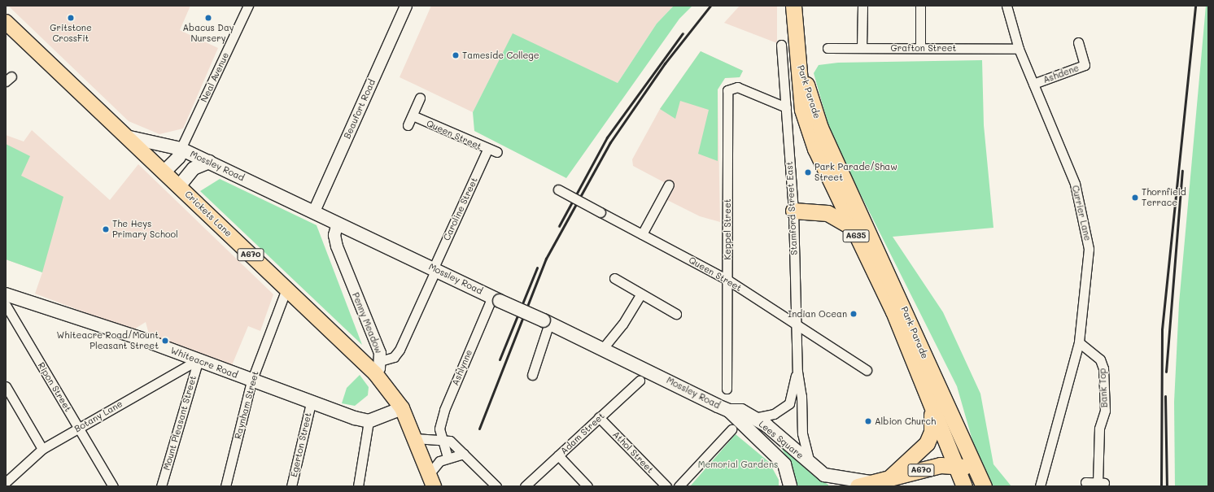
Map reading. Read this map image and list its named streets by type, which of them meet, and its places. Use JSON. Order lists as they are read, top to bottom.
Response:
{
  "streets": {
    "highway": ["Park Parade", "A635", "A670"],
    "main road": [
      "Mossley Road",
      "Crickets Lane",
      "Penny Meadow",
      "Whiteacre Road",
      "Lees Square"
    ],
    "street": [
      "Grafton Street",
      "Ashdene",
      "Neal Avenue",
      "Beaufort Road",
      "Queen Street",
      "Stamford Street East",
      "Caroline Street",
      "Currier Lane",
      "Keppel Street",
      "Ashlynne",
      "Ripon Street",
      "Bank Top",
      "Raynham Street",
      "Botany Lane",
      "Mount Pleasant Street",
      "Adam Street",
      "Egerton Street",
      "Athol Street"
    ]
  },
  "crossings": [
    ["Grafton Street", "Currier Lane"],
    ["Ashdene", "Currier Lane"],
    ["Neal Avenue", "Mossley Road"],
    ["Park Parade", "A635"],
    ["Park Parade", "A670"],
    ["Beaufort Road", "Mossley Road"],
    ["Queen Street", "Stamford Street East"],
    ["Queen Street", "Caroline Street"],
    ["Queen Street", "Keppel Street"],
    ["Mossley Road", "Caroline Street"],
    ["Mossley Road", "Crickets Lane"],
    ["Mossley Road", "A670"],
    ["Mossley Road", "Penny Meadow"],
    ["Mossley Road", "Ashlynne"],
    ["Mossley Road", "Lees Square"],
    ["Stamford Street East", "Keppel Street"],
    ["Stamford Street East", "A635"],
    ["Stamford Street East", "Lees Square"],
    ["Caroline Street", "Crickets Lane"],
    ["Caroline Street", "Penny Meadow"],
    ["Currier Lane", "Bank Top"],
    ["Crickets Lane", "A670"],
    ["Crickets Lane", "Penny Meadow"],
    ["Crickets Lane", "Raynham Street"],
    ["A635", "A670"],
    ["A670", "Lees Square"],
    ["Whiteacre Road", "Raynham Street"],
    ["Whiteacre Road", "Botany Lane"],
    ["Whiteacre Road", "Mount Pleasant Street"],
    ["Whiteacre Road", "Egerton Street"],
    ["Ripon Street", "Botany Lane"],
    ["Botany Lane", "Mount Pleasant Street"],
    ["Adam Street", "Athol Street"]
  ],
  "parks": ["Memorial Gardens"],
  "places": [
    "Gritstone CrossFit",
    "Abacus Day Nursery",
    "Tameside College",
    "Park Parade/Shaw Street",
    "Thornfield Terrace",
    "The Heys Primary School",
    "Indian Ocean",
    "Whiteacre Road/Mount Pleasant Street",
    "Albion Church"
  ]
}
